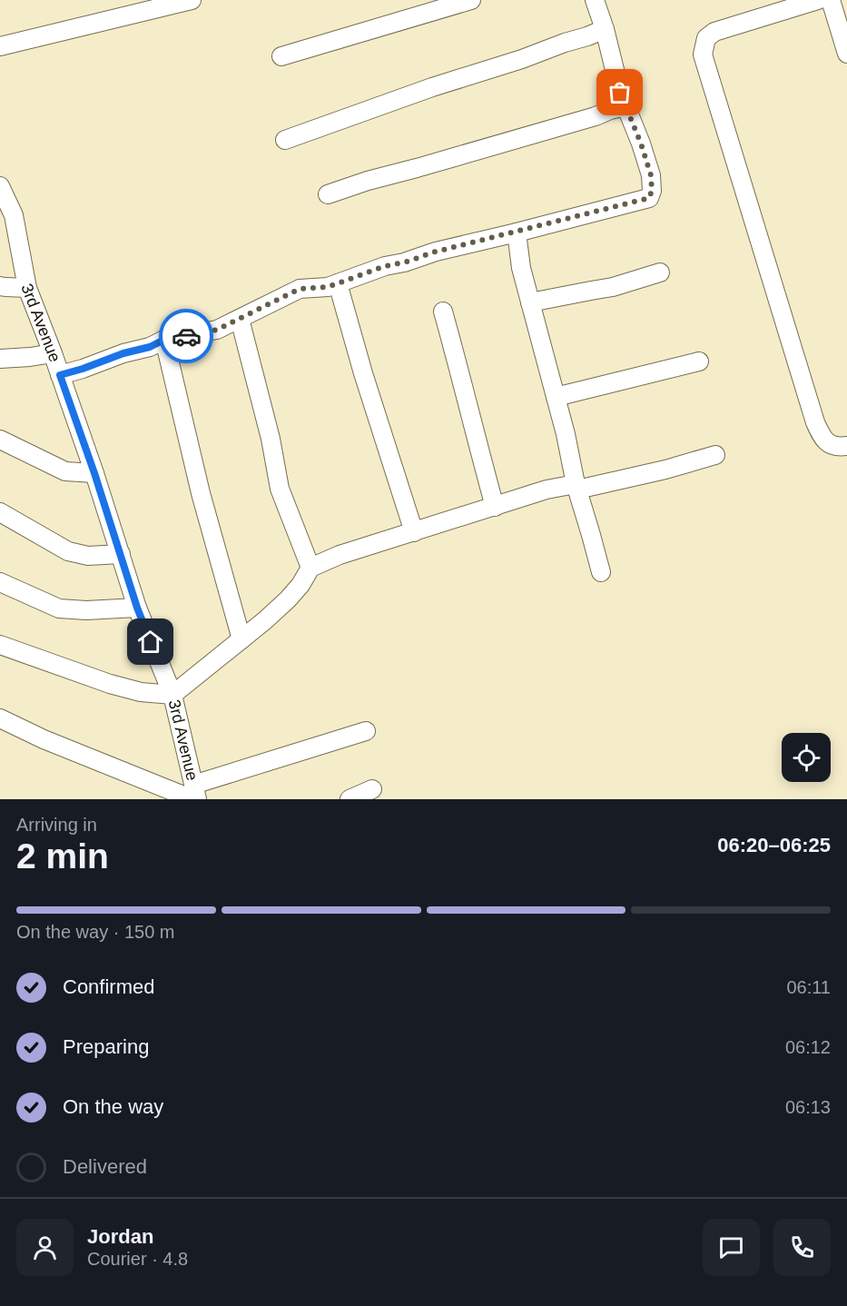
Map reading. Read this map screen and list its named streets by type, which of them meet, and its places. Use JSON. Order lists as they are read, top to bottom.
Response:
{
  "streets": {
    "street": ["3rd Avenue"]
  },
  "page": {
    "heading": ["2 min", "Arriving in", "06:20–06:25"],
    "panel": ["Jordan", "Courier · 4.8"],
    "bar": "On the way · 150 m",
    "list": [
      ["Confirmed", "06:11"],
      ["Preparing", "06:12"],
      ["On the way", "06:13"],
      "Delivered"
    ]
  }
}
